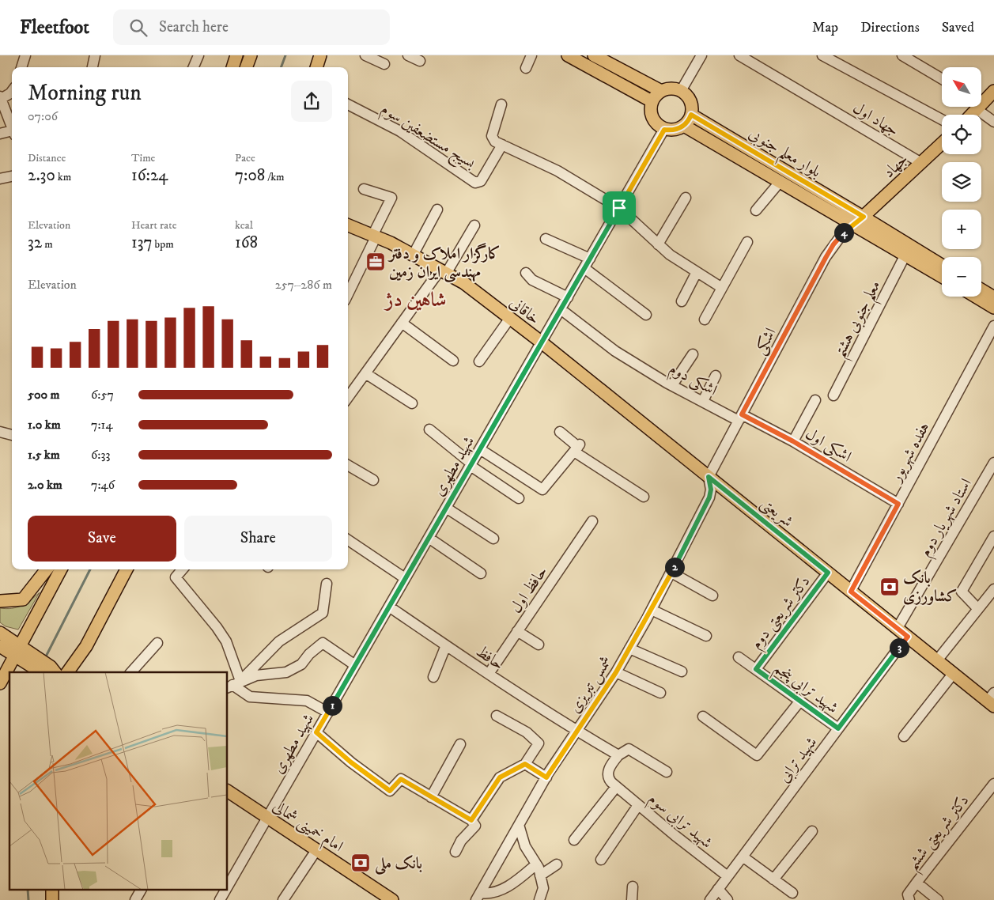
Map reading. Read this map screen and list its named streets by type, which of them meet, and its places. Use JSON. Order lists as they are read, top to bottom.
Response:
{
  "streets": {
    "main road": [
      "بلوار معلم جنوبی",
      "جهاد",
      "خاقانی",
      "شریعتی",
      "امام خمینی شمالی"
    ],
    "street": [
      "جهاد اول",
      "بسیج مستضعفین سوم",
      "معلم جنوبی هشتم",
      "اشکی",
      "اشکی دوم",
      "اشکی اول",
      "هفده شهریور",
      "شهید مطهری",
      "استاد شهریار دوم",
      "حافظ اول",
      "دکتر شریعتی دوم",
      "حافظ",
      "شمس تبریزی",
      "شهید ترابی پنجم",
      "شهید ترابی",
      "شهید ترابی سوم",
      "دکتر شریعتی ششم"
    ]
  },
  "crossings": [
    ["جهاد اول", "جهاد"],
    ["بلوار معلم جنوبی", "جهاد"],
    ["بلوار معلم جنوبی", "معلم جنوبی هشتم"],
    ["بلوار معلم جنوبی", "اشکی"],
    ["بلوار معلم جنوبی", "شهید مطهری"],
    ["جهاد", "اشکی"],
    ["خاقانی", "شهید مطهری"],
    ["خاقانی", "شریعتی"],
    ["اشکی", "اشکی دوم"],
    ["اشکی", "اشکی اول"],
    ["اشکی", "شریعتی"],
    ["اشکی", "شمس تبریزی"],
    ["اشکی دوم", "اشکی اول"],
    ["اشکی دوم", "شهید مطهری"],
    ["اشکی اول", "هفده شهریور"],
    ["هفده شهریور", "شریعتی"],
    ["شهید مطهری", "شریعتی"],
    ["شهید مطهری", "حافظ"],
    ["شهید مطهری", "امام خمینی شمالی"],
    ["شریعتی", "استاد شهریار دوم"],
    ["شریعتی", "دکتر شریعتی دوم"],
    ["شریعتی", "شمس تبریزی"],
    ["شریعتی", "شهید ترابی"],
    ["حافظ اول", "حافظ"],
    ["دکتر شریعتی دوم", "شهید ترابی پنجم"],
    ["حافظ", "شمس تبریزی"],
    ["شهید ترابی پنجم", "شهید ترابی"],
    ["شهید ترابی", "شهید ترابی سوم"]
  ],
  "districts": ["شاهین دژ"],
  "places": {
    "office": ["کارگزار املاک و دفتر مهندسی ایران زمین"],
    "bank": ["بانک کشاورزی", "بانک ملی"]
  },
  "north": "top left",
  "page": {
    "header": "Fleetfoot",
    "search": "Search here",
    "nav": ["Map", "Directions", "Saved"],
    "map_buttons": ["+", "−"],
    "heading": ["Morning run", "07:06"],
    "stats": [
      ["Distance", "2.30 km"],
      ["Time", "16:24"],
      ["Pace", "7:08 /km"],
      ["Elevation", "32 m"],
      ["Heart rate", "137 bpm"],
      ["kcal", "168"]
    ],
    "pins": [
      "4",
      "2",
      "3",
      "1"
    ],
    "chart": ["Elevation", "257–286 m"],
    "list": [
      {
        "name": "500 m",
        "note": "6:57"
      },
      {
        "name": "1.0 km",
        "note": "7:14"
      },
      {
        "name": "1.5 km",
        "note": "6:33"
      },
      {
        "name": "2.0 km",
        "note": "7:46"
      }
    ],
    "buttons": ["Save", "Share"]
  }
}
